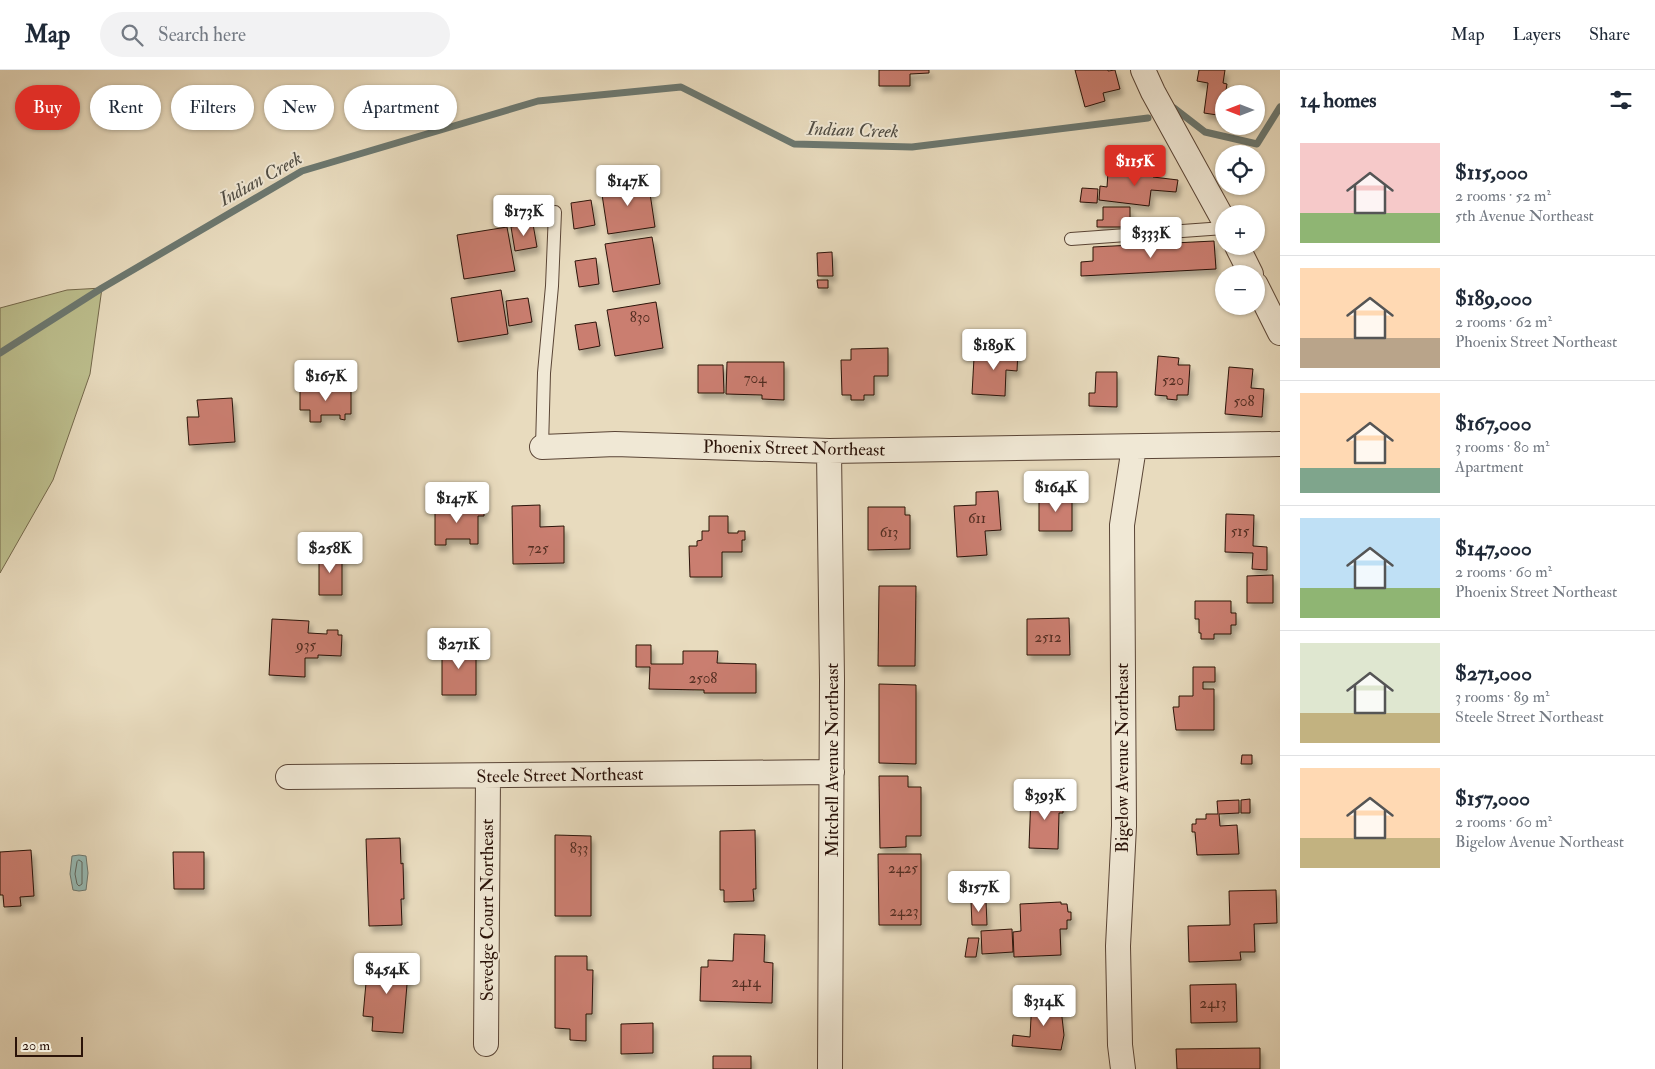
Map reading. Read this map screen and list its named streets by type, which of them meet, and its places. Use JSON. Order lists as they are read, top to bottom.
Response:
{
  "streets": {
    "street": [
      "Phoenix Street Northeast",
      "Bigelow Avenue Northeast",
      "Mitchell Avenue Northeast",
      "Steele Street Northeast",
      "Sevedge Court Northeast"
    ]
  },
  "crossings": [
    ["Phoenix Street Northeast", "Bigelow Avenue Northeast"],
    ["Phoenix Street Northeast", "Mitchell Avenue Northeast"],
    ["Mitchell Avenue Northeast", "Steele Street Northeast"],
    ["Steele Street Northeast", "Sevedge Court Northeast"]
  ],
  "water": ["Indian Creek"],
  "house_numbers": [
    "830",
    "704",
    "520",
    "508",
    "611",
    "515",
    "613",
    "725",
    "2512",
    "935",
    "2508",
    "833",
    "2425",
    "2423",
    "2414",
    "2413"
  ],
  "scale_bar": "20 m",
  "north": "left",
  "page": {
    "header": "Map",
    "search": "Search here",
    "nav": ["Map", "Layers", "Share"],
    "heading": "14 homes",
    "map_buttons": ["+", "−"],
    "chip": [
      "Buy",
      "Rent",
      "Filters",
      "New",
      "Apartment"
    ],
    "list": [
      {
        "name": "$115,000",
        "note": "2 rooms · 52 m² · 5th Avenue Northeast"
      },
      {
        "name": "$189,000",
        "note": "2 rooms · 62 m² · Phoenix Street Northeast"
      },
      {
        "name": "$167,000",
        "note": "3 rooms · 80 m² · Apartment"
      },
      {
        "name": "$147,000",
        "note": "2 rooms · 60 m² · Phoenix Street Northeast"
      },
      {
        "name": "$271,000",
        "note": "3 rooms · 89 m² · Steele Street Northeast"
      },
      {
        "name": "$157,000",
        "note": "2 rooms · 60 m² · Bigelow Avenue Northeast"
      }
    ],
    "price": [
      "$115K",
      "$147K",
      "$173K",
      "$333K",
      "$189K",
      "$167K",
      "$164K",
      "$147K",
      "$258K",
      "$271K",
      "$393K",
      "$157K",
      "$454K",
      "$314K"
    ],
    "scale": "20 m"
  }
}
